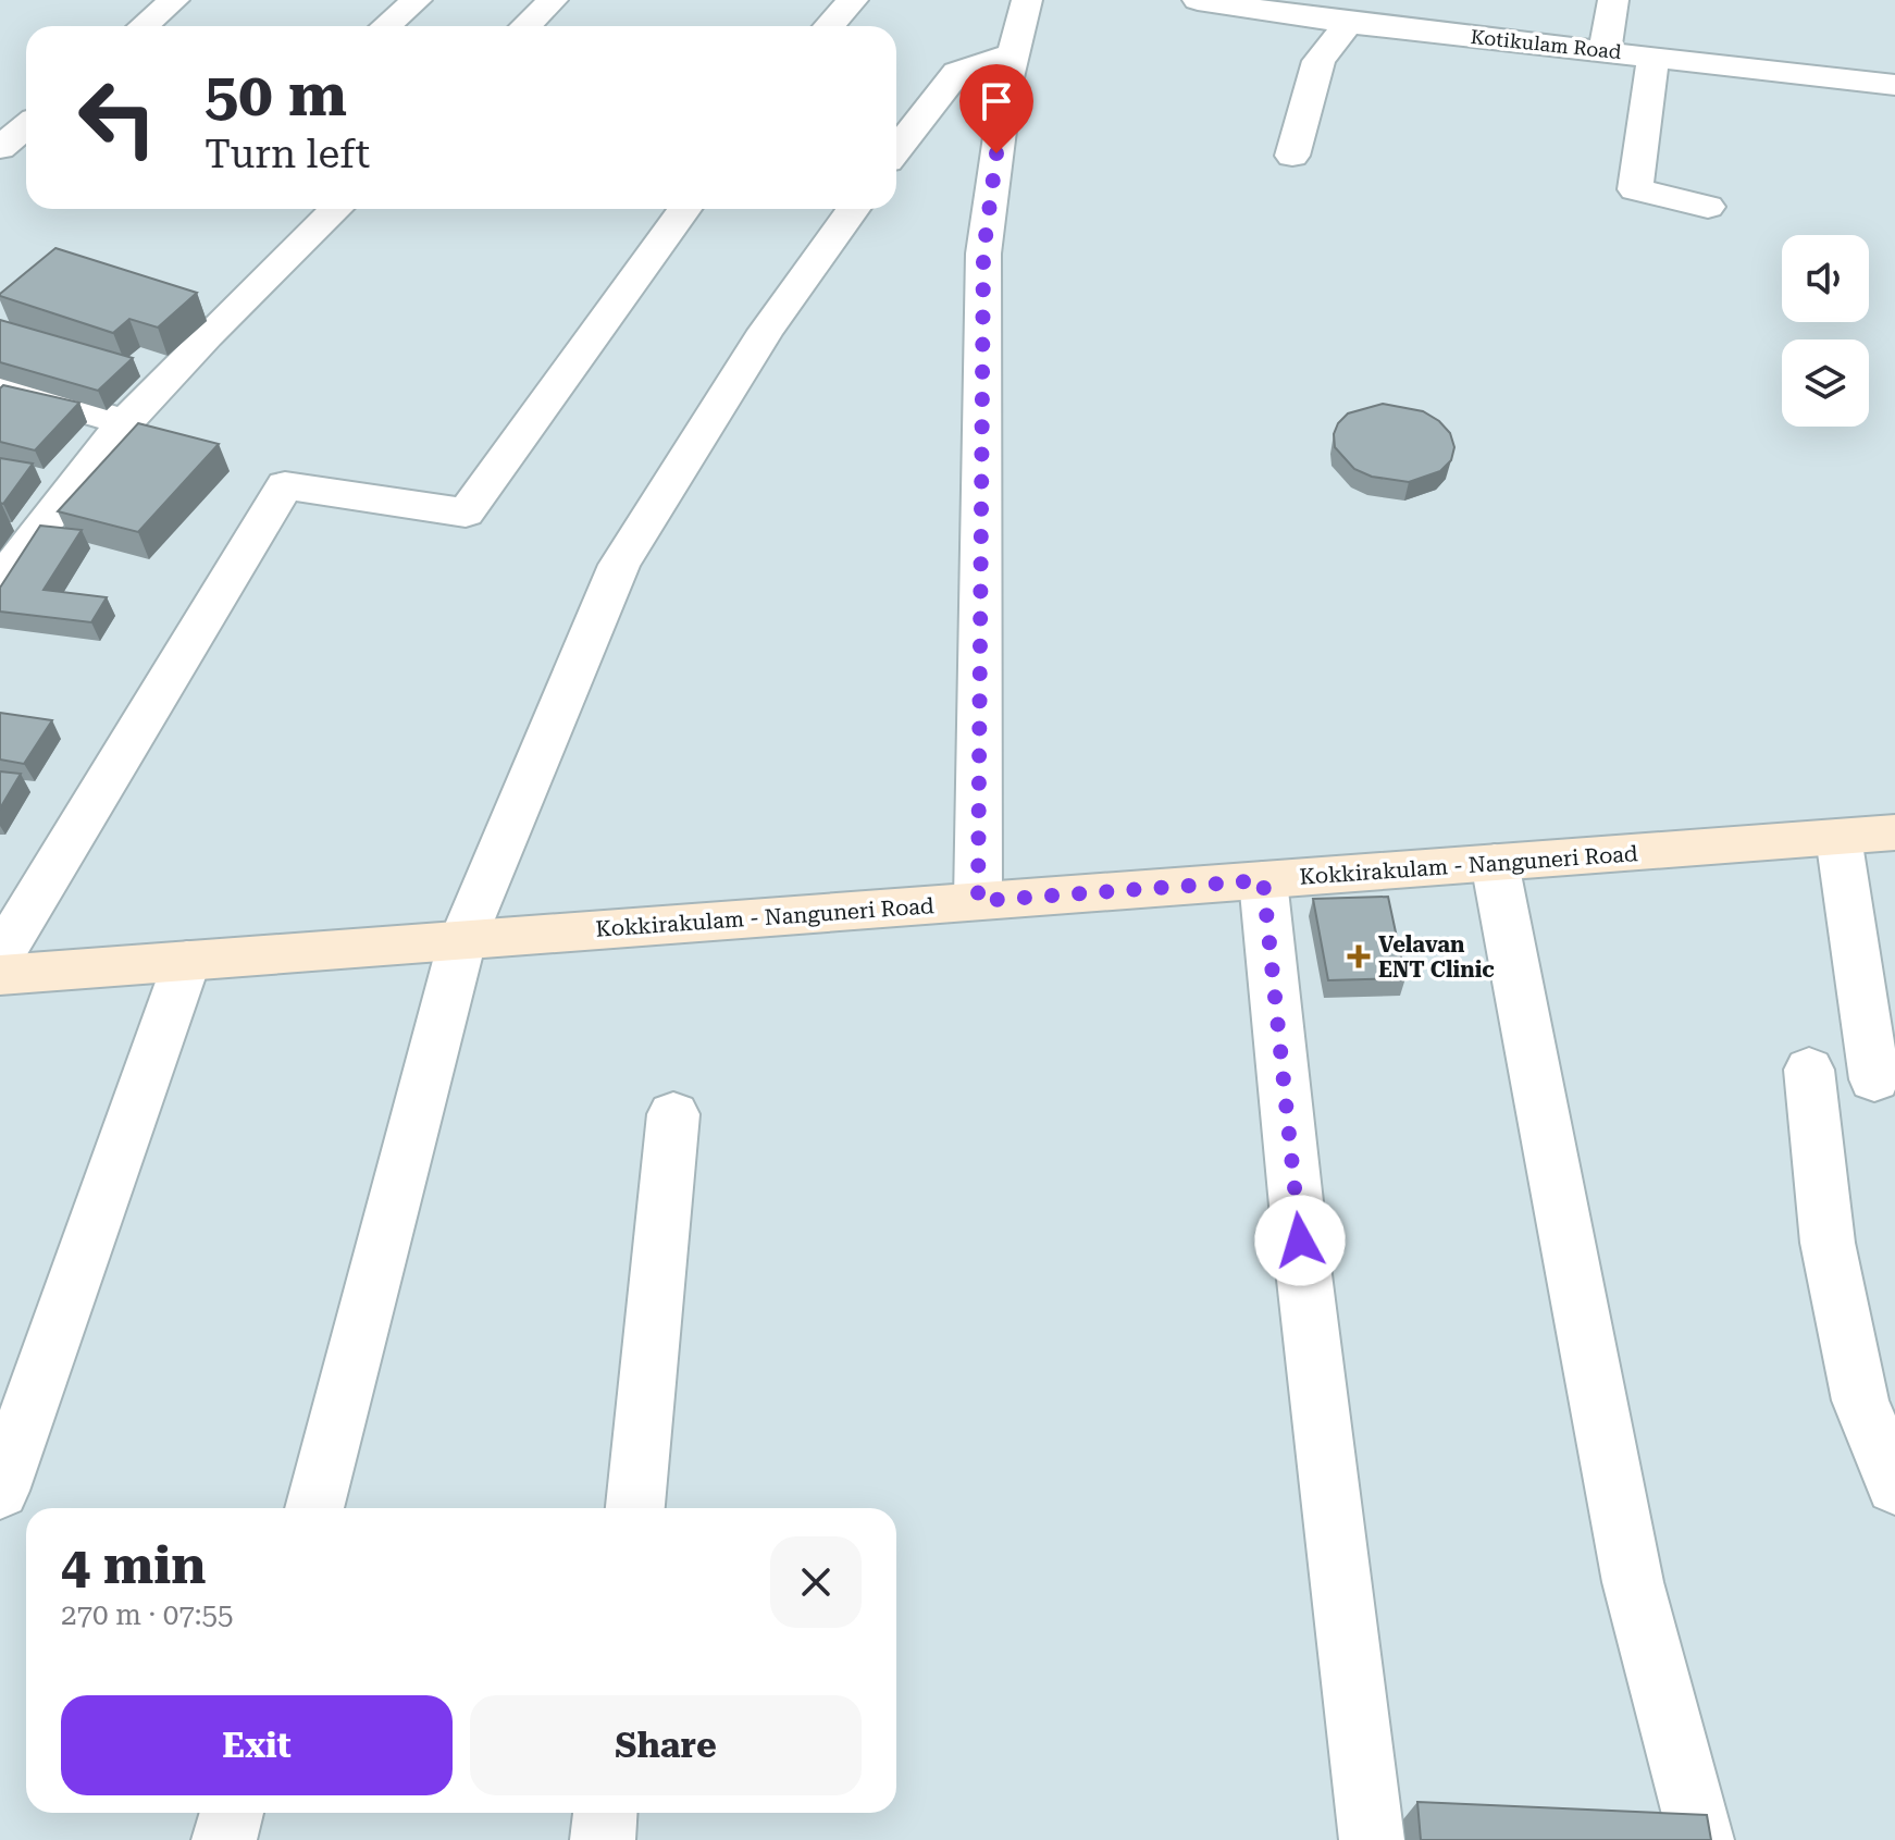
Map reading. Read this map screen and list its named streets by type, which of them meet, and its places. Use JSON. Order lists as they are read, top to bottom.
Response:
{
  "streets": {
    "main road": ["Kokkirakulam - Nanguneri Road"],
    "street": ["Kotikulam Road"]
  },
  "places": {
    "health": ["Velavan ENT Clinic"]
  },
  "page": {
    "turn": ["50 m", "Turn left"],
    "heading": ["4 min", "270 m · 07:55"],
    "buttons": ["Exit", "Share"]
  }
}
